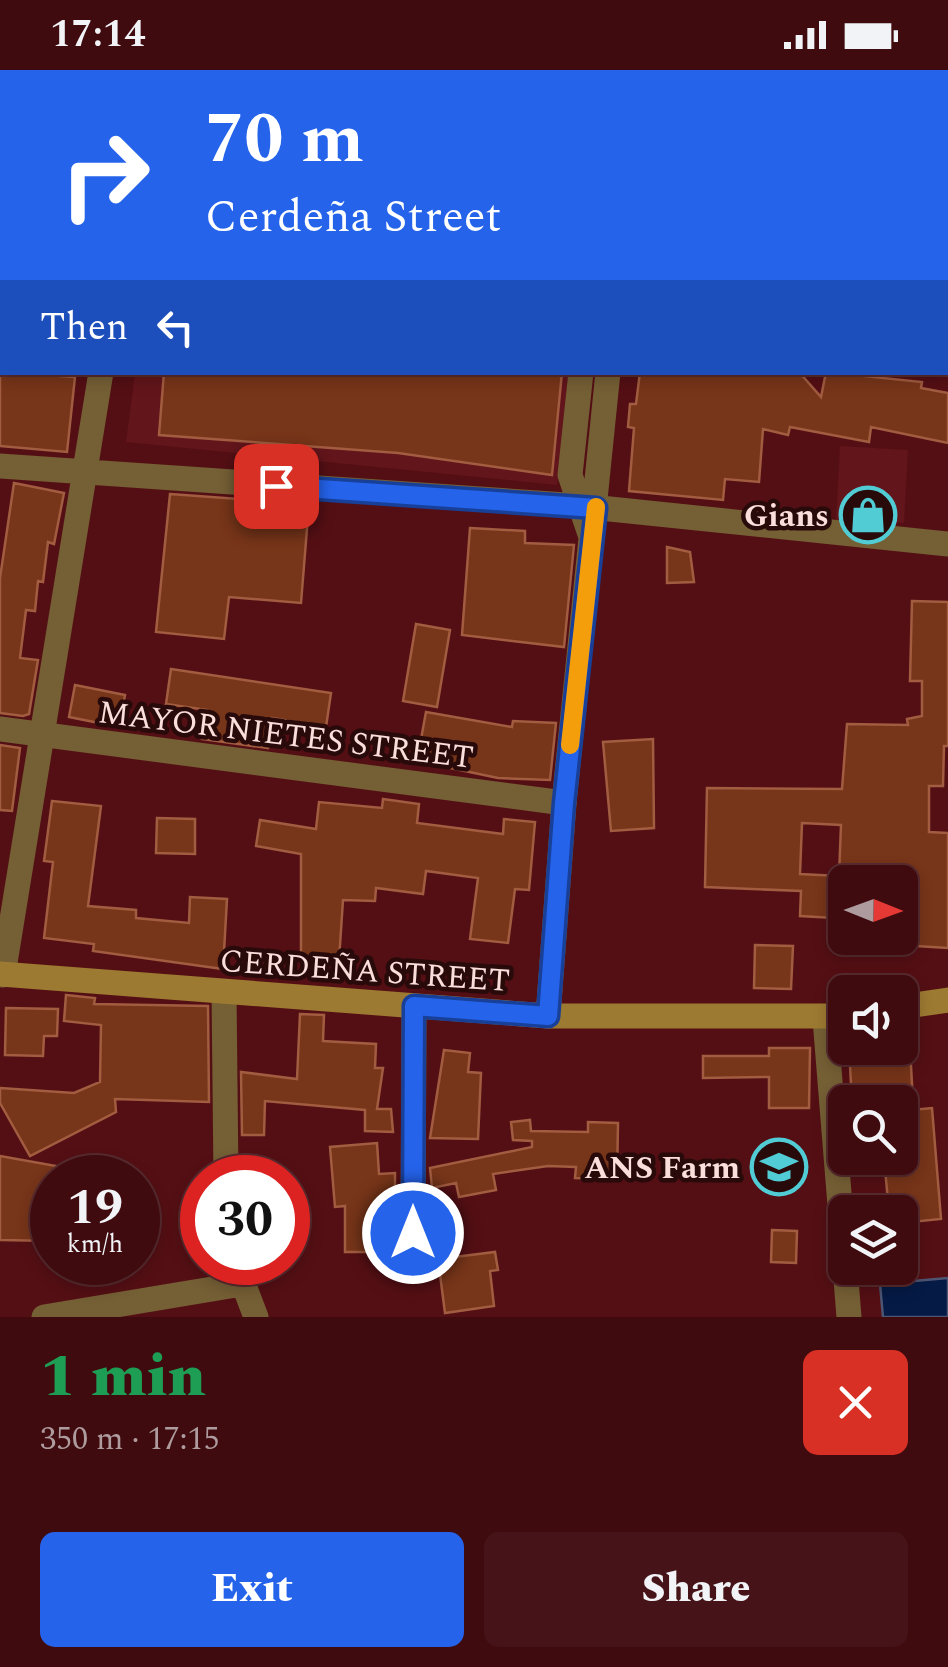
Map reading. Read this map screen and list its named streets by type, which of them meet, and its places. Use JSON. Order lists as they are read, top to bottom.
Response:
{
  "streets": {
    "main road": ["CERDEÑA STREET"],
    "street": ["MAYOR NIETES STREET"]
  },
  "places": {
    "shop": ["Gians"],
    "school or university": ["ANS Farm"]
  },
  "north": "right",
  "page": {
    "status": "17:14",
    "turn": ["70 m", "Cerdeña Street"],
    "then": "Then",
    "speed": "19 km/h",
    "limit": "30",
    "heading": ["1 min", "350 m · 17:15"],
    "buttons": ["Exit", "Share"]
  }
}
